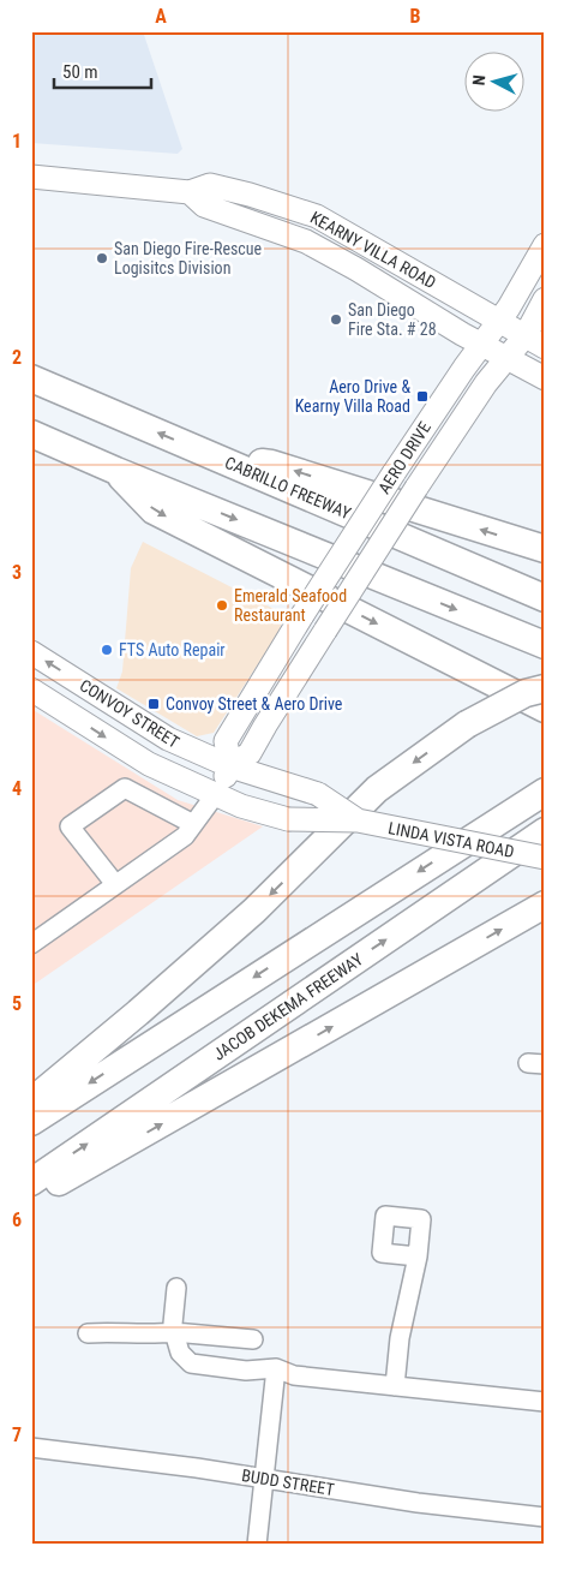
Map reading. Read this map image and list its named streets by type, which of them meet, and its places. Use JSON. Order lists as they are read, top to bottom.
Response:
{
  "streets": {
    "highway": ["CABRILLO FREEWAY", "JACOB DEKEMA FREEWAY"],
    "main road": [
      "KEARNY VILLA ROAD",
      "AERO DRIVE",
      "CONVOY STREET",
      "LINDA VISTA ROAD"
    ],
    "street": ["BUDD STREET"]
  },
  "crossings": [
    ["KEARNY VILLA ROAD", "AERO DRIVE"],
    ["AERO DRIVE", "CONVOY STREET"],
    ["AERO DRIVE", "LINDA VISTA ROAD"],
    ["CONVOY STREET", "LINDA VISTA ROAD"]
  ],
  "places": {
    "other": [
      "San Diego Fire-Rescue Logisitcs Division",
      "San Diego Fire Sta. # 28",
      "Emerald Seafood Restaurant",
      "FTS Auto Repair"
    ],
    "transit": ["Aero Drive & Kearny Villa Road", "Convoy Street & Aero Drive"]
  },
  "scale_bar": "50 m",
  "north": "left",
  "grid": {
    "columns": ["A", "B"],
    "rows": [
      "1",
      "2",
      "3",
      "4",
      "5",
      "6",
      "7"
    ]
  }
}
